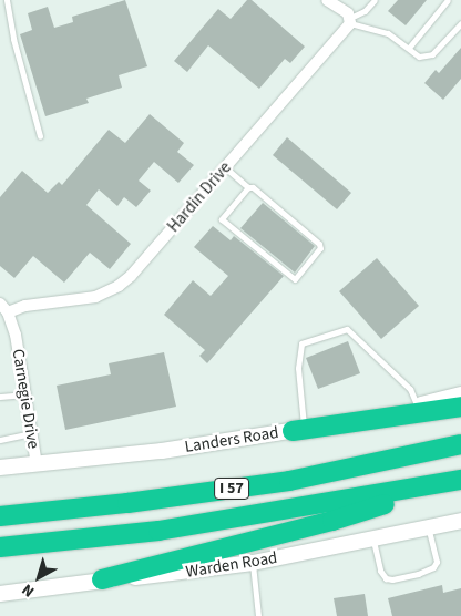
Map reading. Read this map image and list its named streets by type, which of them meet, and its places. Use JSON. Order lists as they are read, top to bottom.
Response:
{
  "streets": {
    "highway": ["I 57"],
    "main road": ["Landers Road", "Warden Road"],
    "street": ["Hardin Drive", "Carnegie Drive"]
  },
  "crossings": [
    ["Hardin Drive", "Carnegie Drive"],
    ["Carnegie Drive", "Landers Road"]
  ],
  "north": "bottom left"
}
